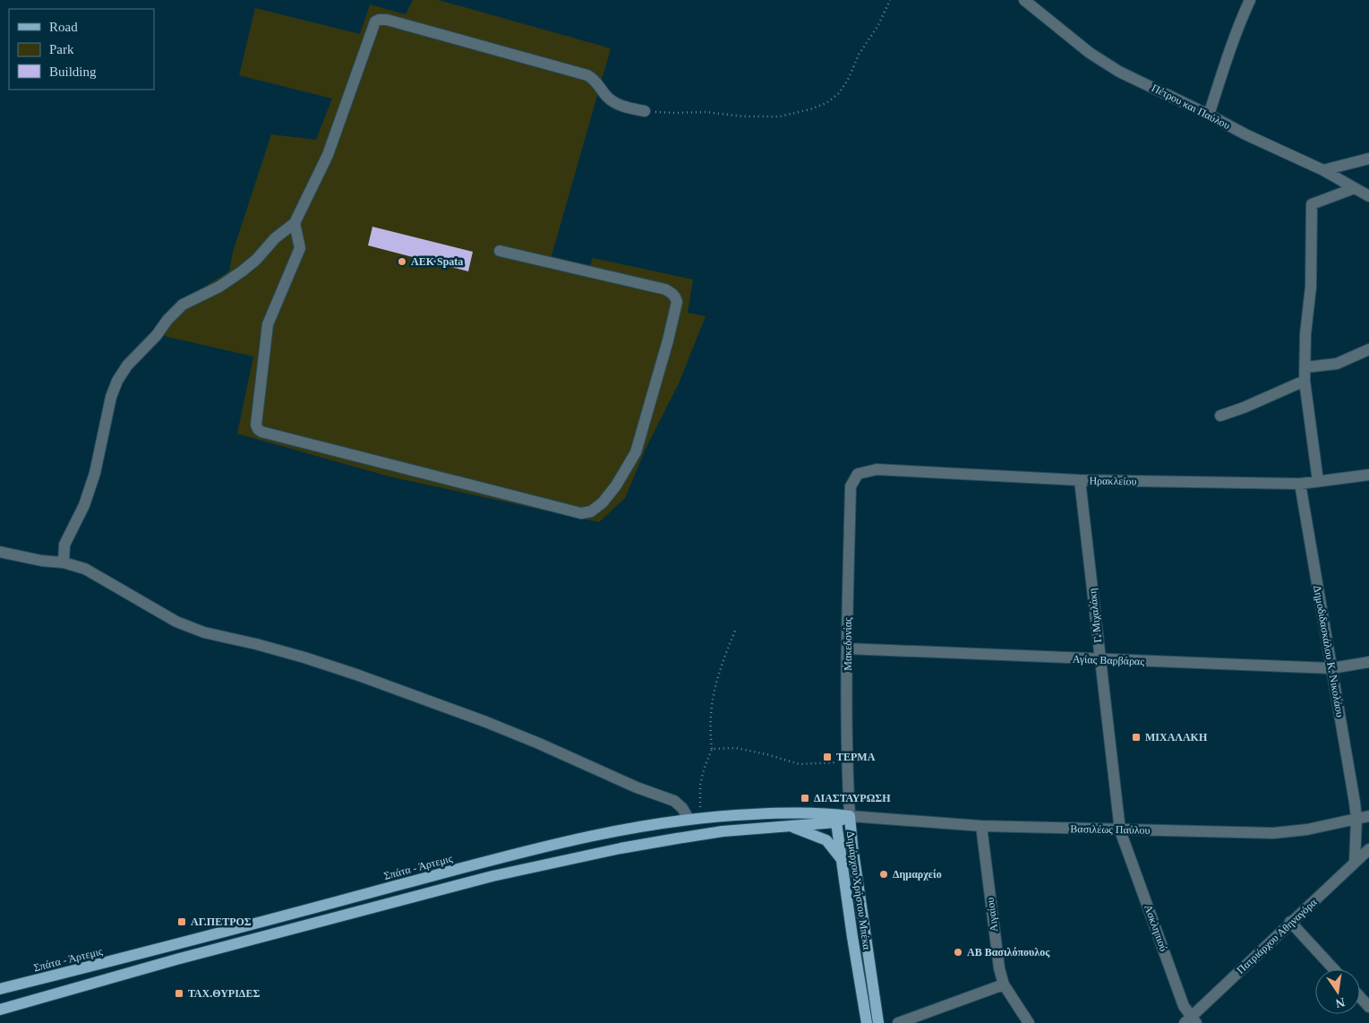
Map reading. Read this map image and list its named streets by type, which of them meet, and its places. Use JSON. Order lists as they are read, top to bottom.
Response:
{
  "streets": {
    "main road": ["Σπάτα - Άρτεμις", "Δημάρχου Χρήστου Μπέκα"],
    "street": [
      "Πέτρου και Παύλου",
      "Ηρακλείου",
      "Γ. Μιχαλάκη",
      "Μακεδονίας",
      "Δημοδιδασκάλου Κ. Νικολάου",
      "Αγίας Βαρβάρας",
      "Βασιλέως Παύλου",
      "Αιγαίου",
      "Ασκληπιού",
      "Πατριάρχου Αθηναγόρα"
    ]
  },
  "crossings": [
    ["Ηρακλείου", "Γ. Μιχαλάκη"],
    ["Ηρακλείου", "Μακεδονίας"],
    ["Ηρακλείου", "Δημοδιδασκάλου Κ. Νικολάου"],
    ["Γ. Μιχαλάκη", "Αγίας Βαρβάρας"],
    ["Γ. Μιχαλάκη", "Βασιλέως Παύλου"],
    ["Γ. Μιχαλάκη", "Ασκληπιού"],
    ["Μακεδονίας", "Αγίας Βαρβάρας"],
    ["Μακεδονίας", "Βασιλέως Παύλου"],
    ["Μακεδονίας", "Σπάτα - Άρτεμις"],
    ["Μακεδονίας", "Δημάρχου Χρήστου Μπέκα"],
    ["Δημοδιδασκάλου Κ. Νικολάου", "Αγίας Βαρβάρας"],
    ["Δημοδιδασκάλου Κ. Νικολάου", "Βασιλέως Παύλου"],
    ["Δημοδιδασκάλου Κ. Νικολάου", "Πατριάρχου Αθηναγόρα"],
    ["Βασιλέως Παύλου", "Σπάτα - Άρτεμις"],
    ["Βασιλέως Παύλου", "Δημάρχου Χρήστου Μπέκα"],
    ["Βασιλέως Παύλου", "Αιγαίου"],
    ["Βασιλέως Παύλου", "Ασκληπιού"],
    ["Σπάτα - Άρτεμις", "Δημάρχου Χρήστου Μπέκα"],
    ["Ασκληπιού", "Πατριάρχου Αθηναγόρα"]
  ],
  "places": {
    "other": ["AEK Spata", "Δημαρχείο", "ΑΒ Βασιλόπουλος"],
    "transit": [
      "ΜΙΧΑΛΑΚΗ",
      "ΤΕΡΜΑ",
      "ΔΙΑΣΤΑΥΡΩΣΗ",
      "ΑΓ.ΠΕΤΡΟΣ",
      "ΤΑΧ.ΘΥΡΙΔΕΣ"
    ]
  },
  "legend": ["Road", "Park", "Building"],
  "north": "bottom"
}
